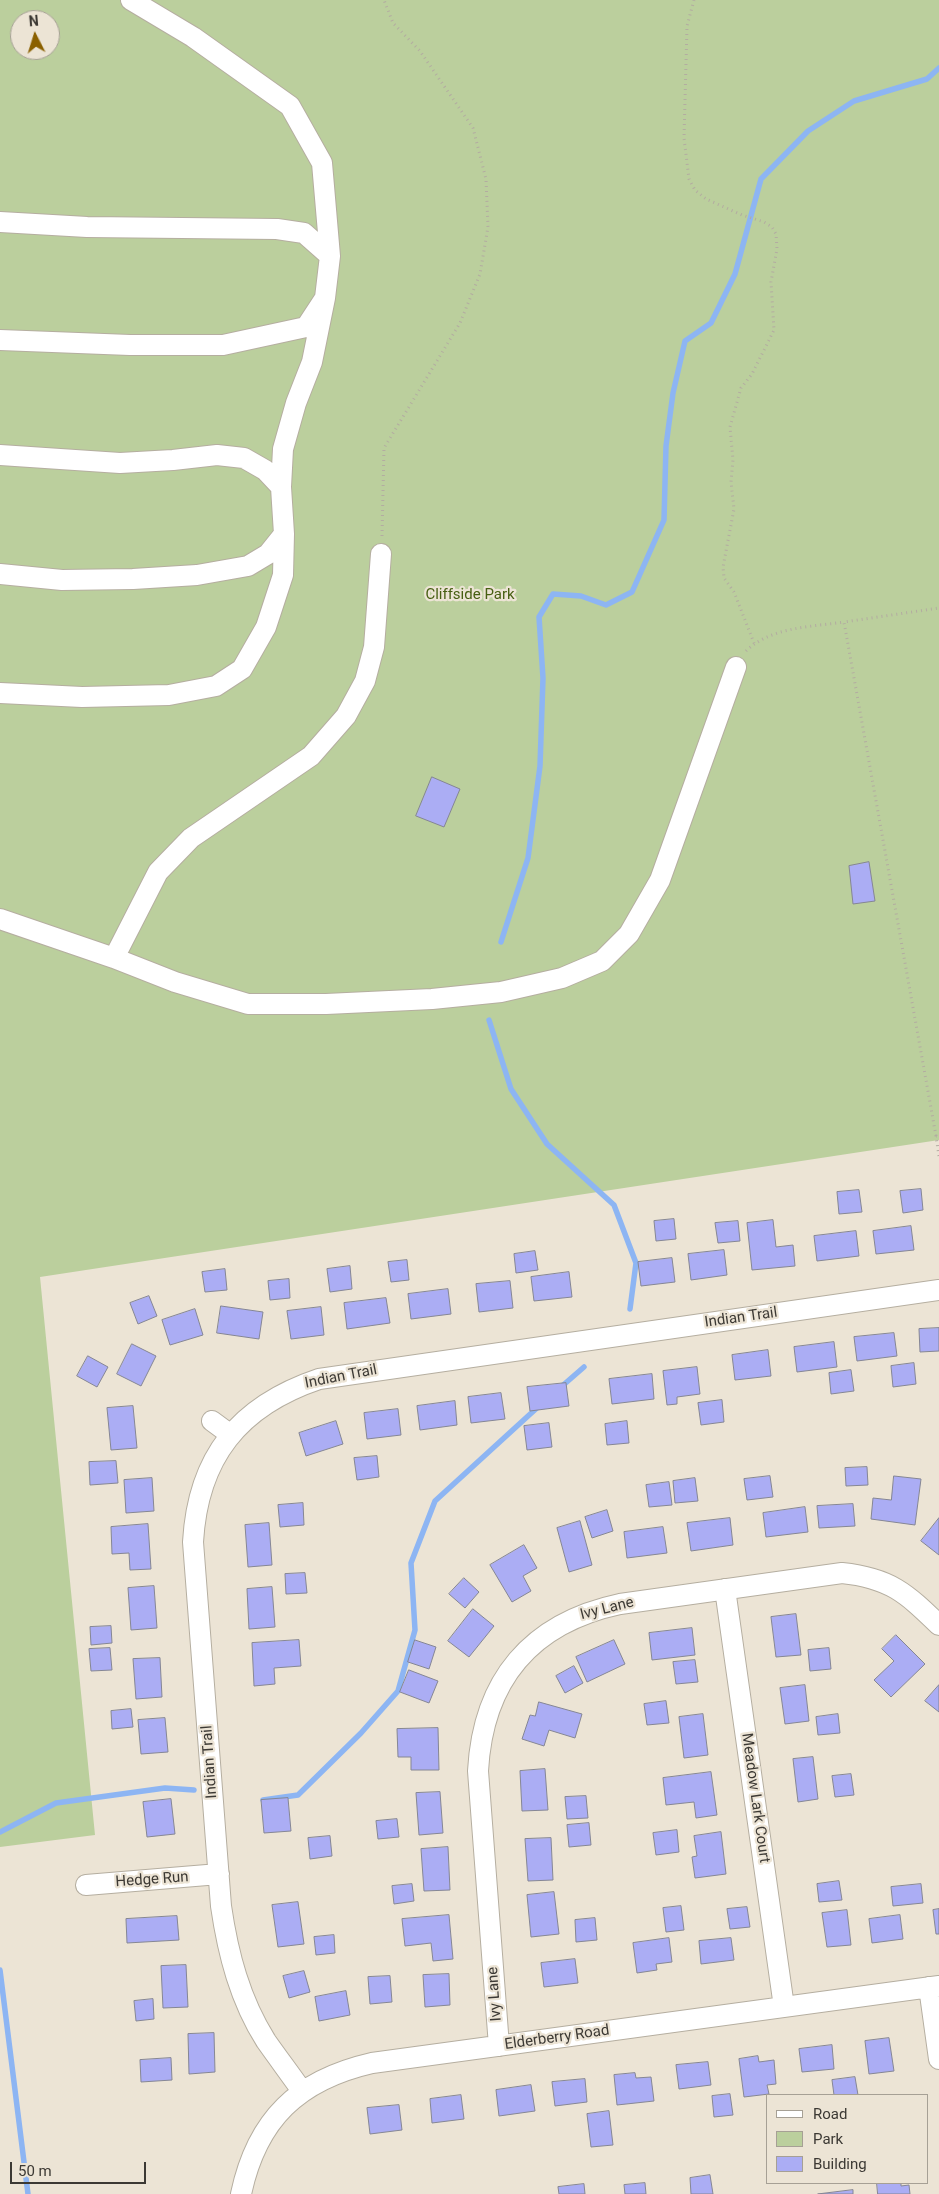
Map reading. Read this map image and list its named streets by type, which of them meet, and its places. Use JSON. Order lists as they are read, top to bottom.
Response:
{
  "streets": {
    "street": [
      "Indian Trail",
      "Ivy Lane",
      "Meadow Lark Court",
      "Hedge Run",
      "Elderberry Road"
    ]
  },
  "crossings": [
    ["Indian Trail", "Hedge Run"],
    ["Indian Trail", "Elderberry Road"],
    ["Ivy Lane", "Meadow Lark Court"],
    ["Ivy Lane", "Elderberry Road"],
    ["Meadow Lark Court", "Elderberry Road"]
  ],
  "parks": ["Cliffside Park"],
  "legend": ["Road", "Park", "Building"],
  "scale_bar": "50 m",
  "north": "top"
}
